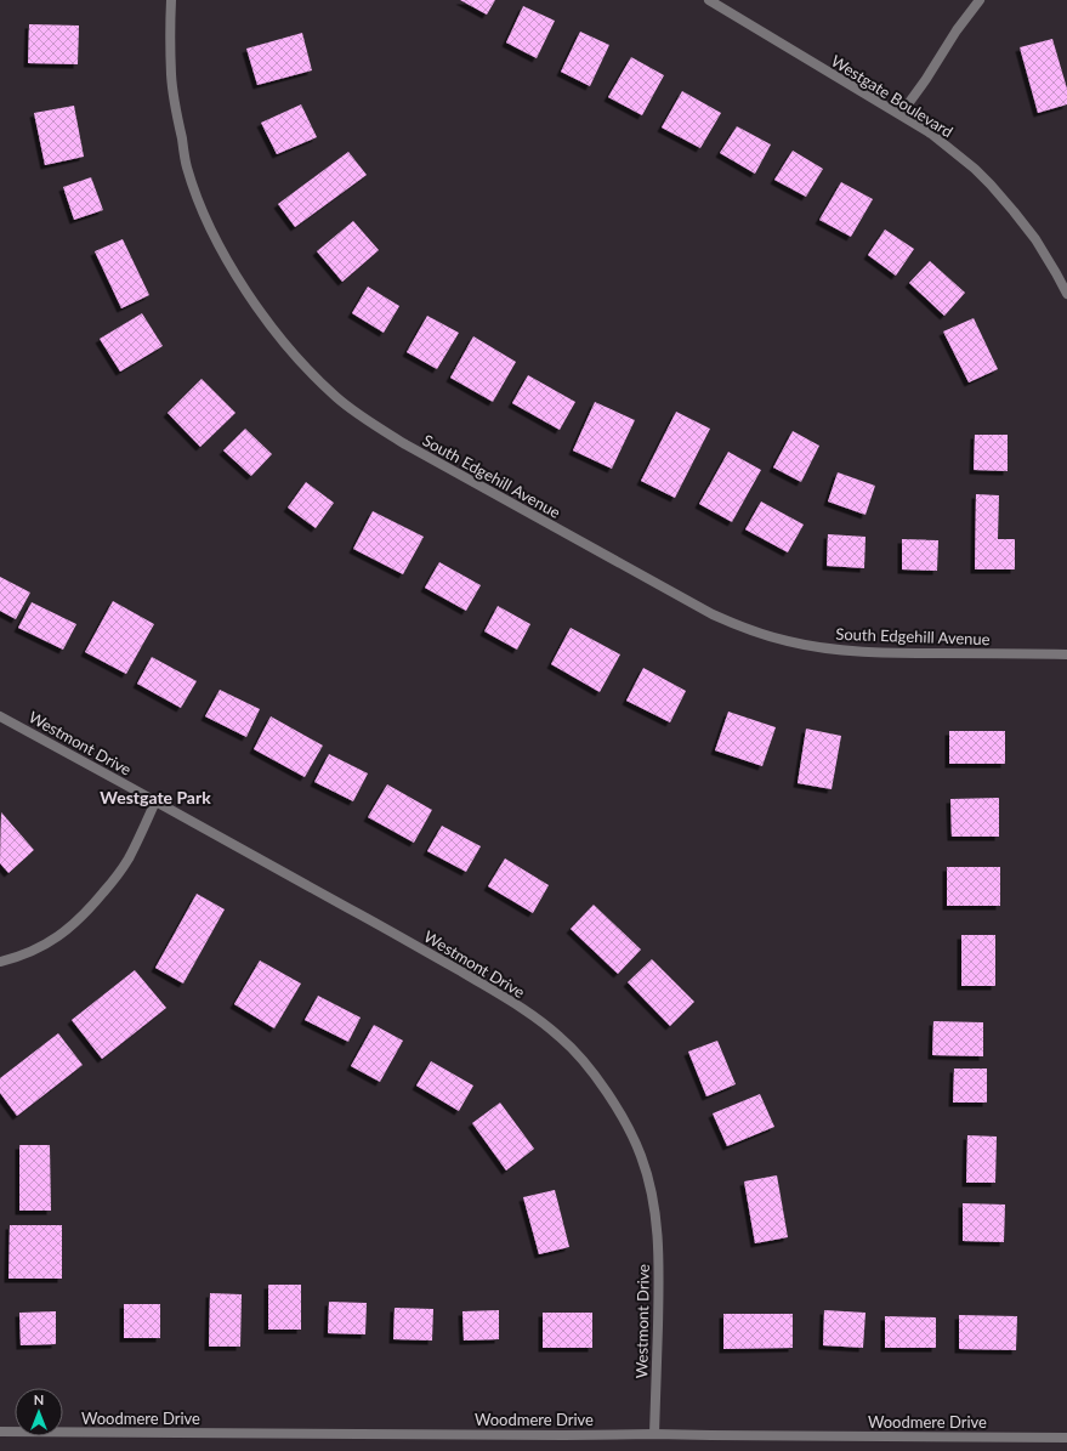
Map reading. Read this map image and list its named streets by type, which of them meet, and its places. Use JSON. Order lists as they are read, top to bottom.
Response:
{
  "streets": {
    "street": [
      "Westgate Boulevard",
      "South Edgehill Avenue",
      "Westmont Drive",
      "Woodmere Drive"
    ]
  },
  "crossings": [
    ["Westmont Drive", "Woodmere Drive"]
  ],
  "districts": ["Westgate Park"],
  "north": "top"
}
